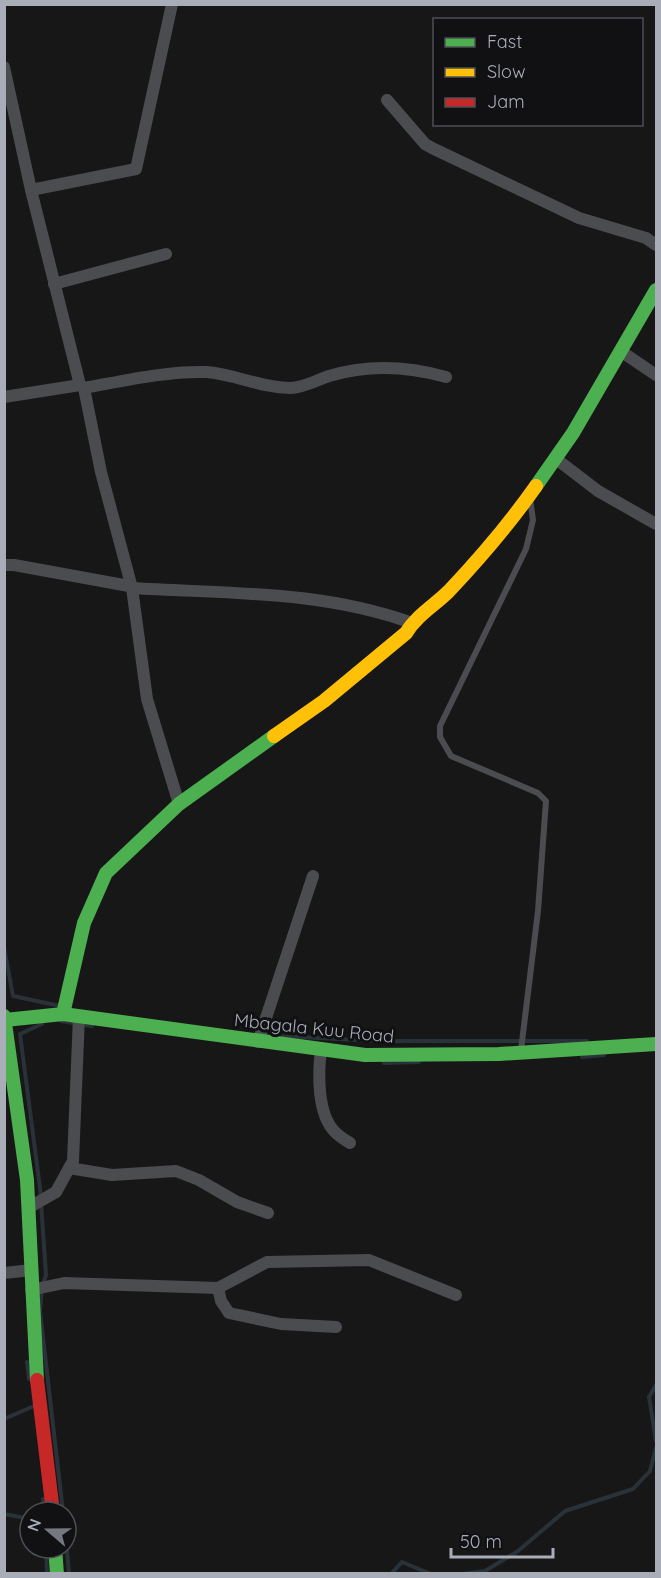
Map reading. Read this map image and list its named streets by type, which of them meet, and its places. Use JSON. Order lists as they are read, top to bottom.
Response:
{
  "streets": {
    "street": ["Mbagala Kuu Road"]
  },
  "legend": ["Fast", "Slow", "Jam"],
  "scale_bar": "50 m",
  "north": "left"
}
